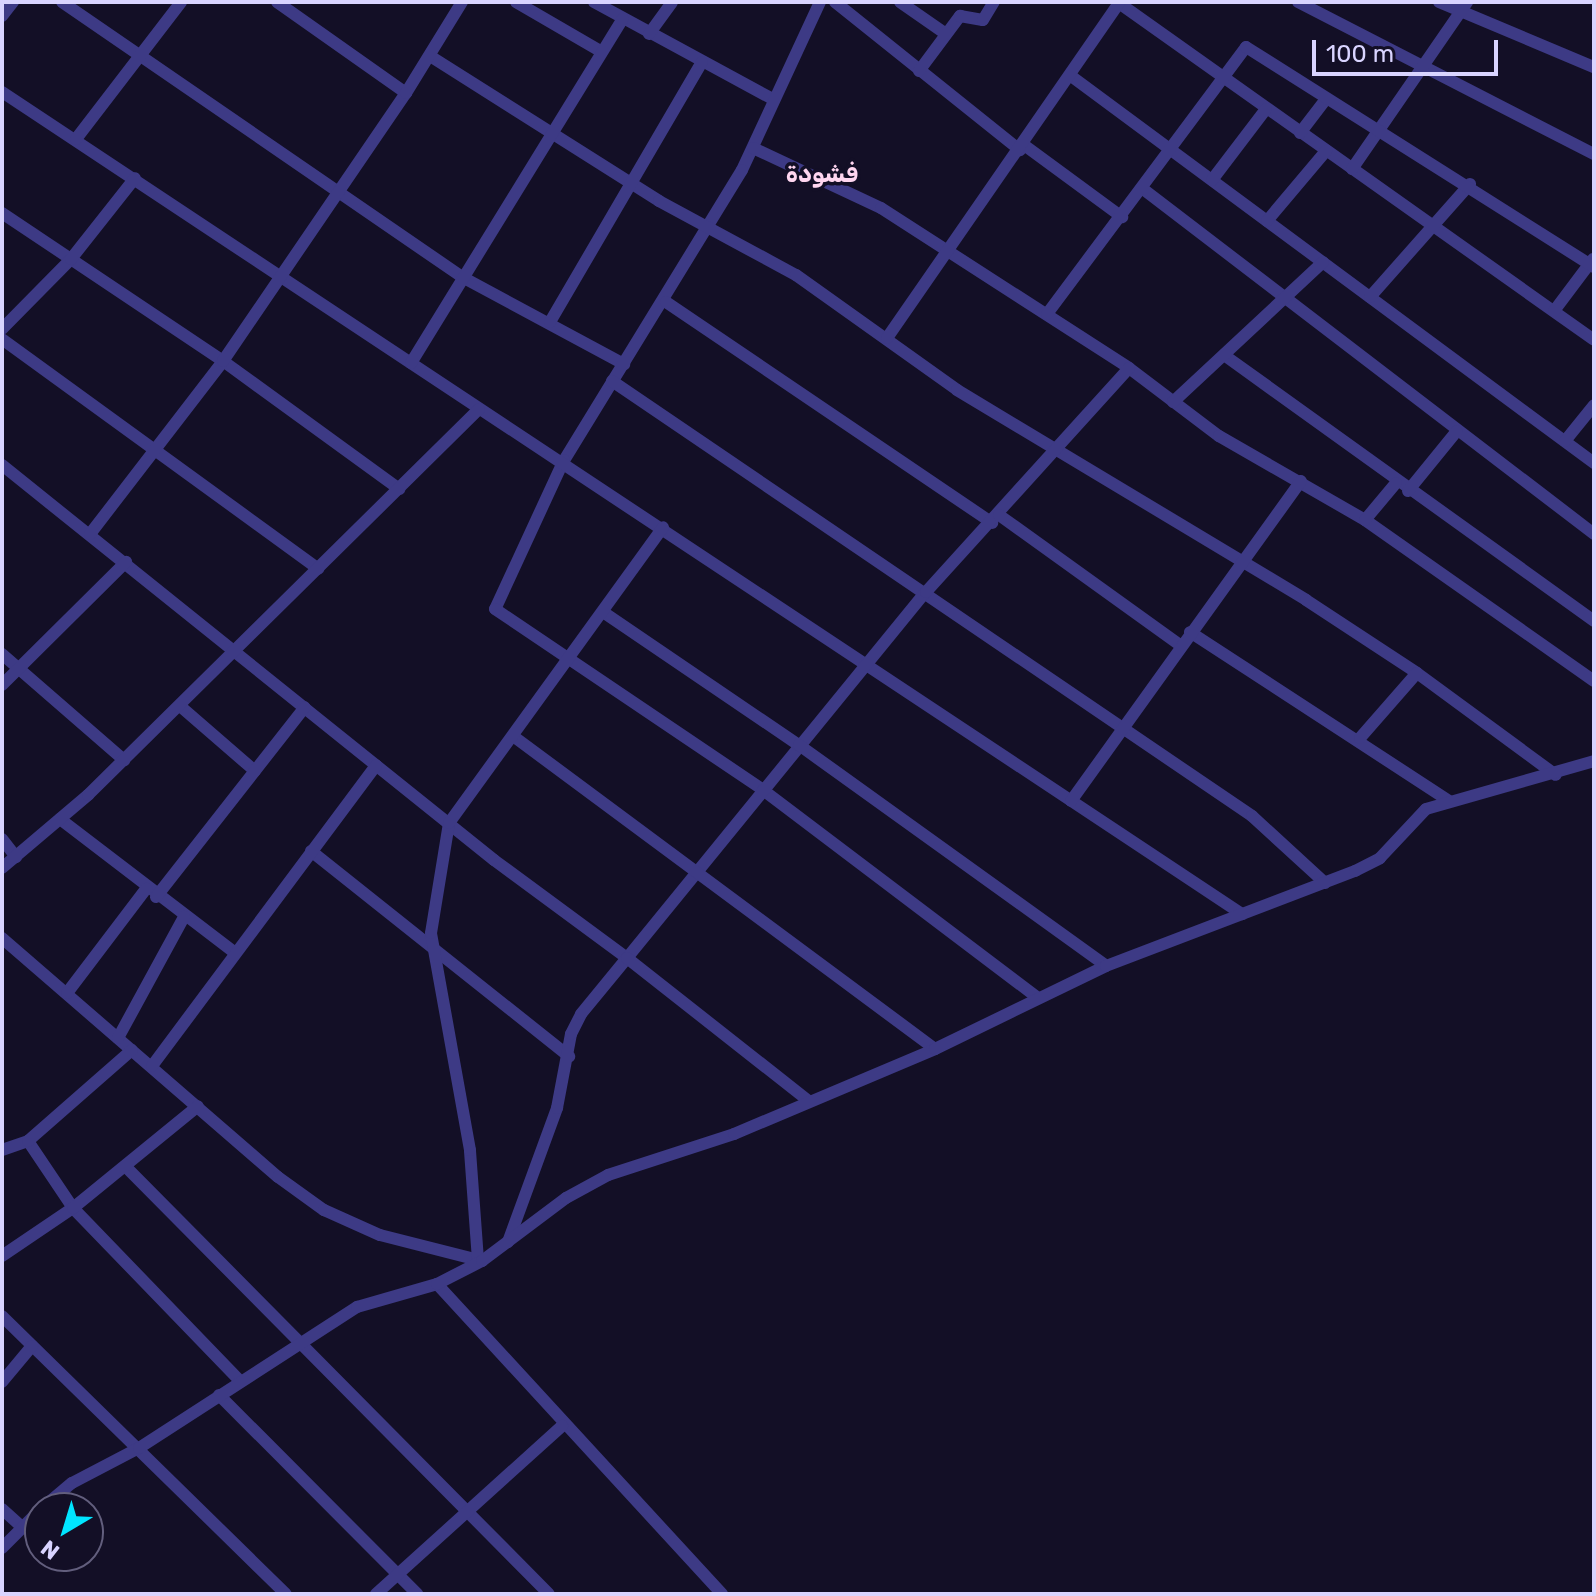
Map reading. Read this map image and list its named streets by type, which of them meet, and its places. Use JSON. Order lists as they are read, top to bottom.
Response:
{
  "districts": ["فشودة"],
  "scale_bar": "100 m",
  "north": "bottom left"
}
